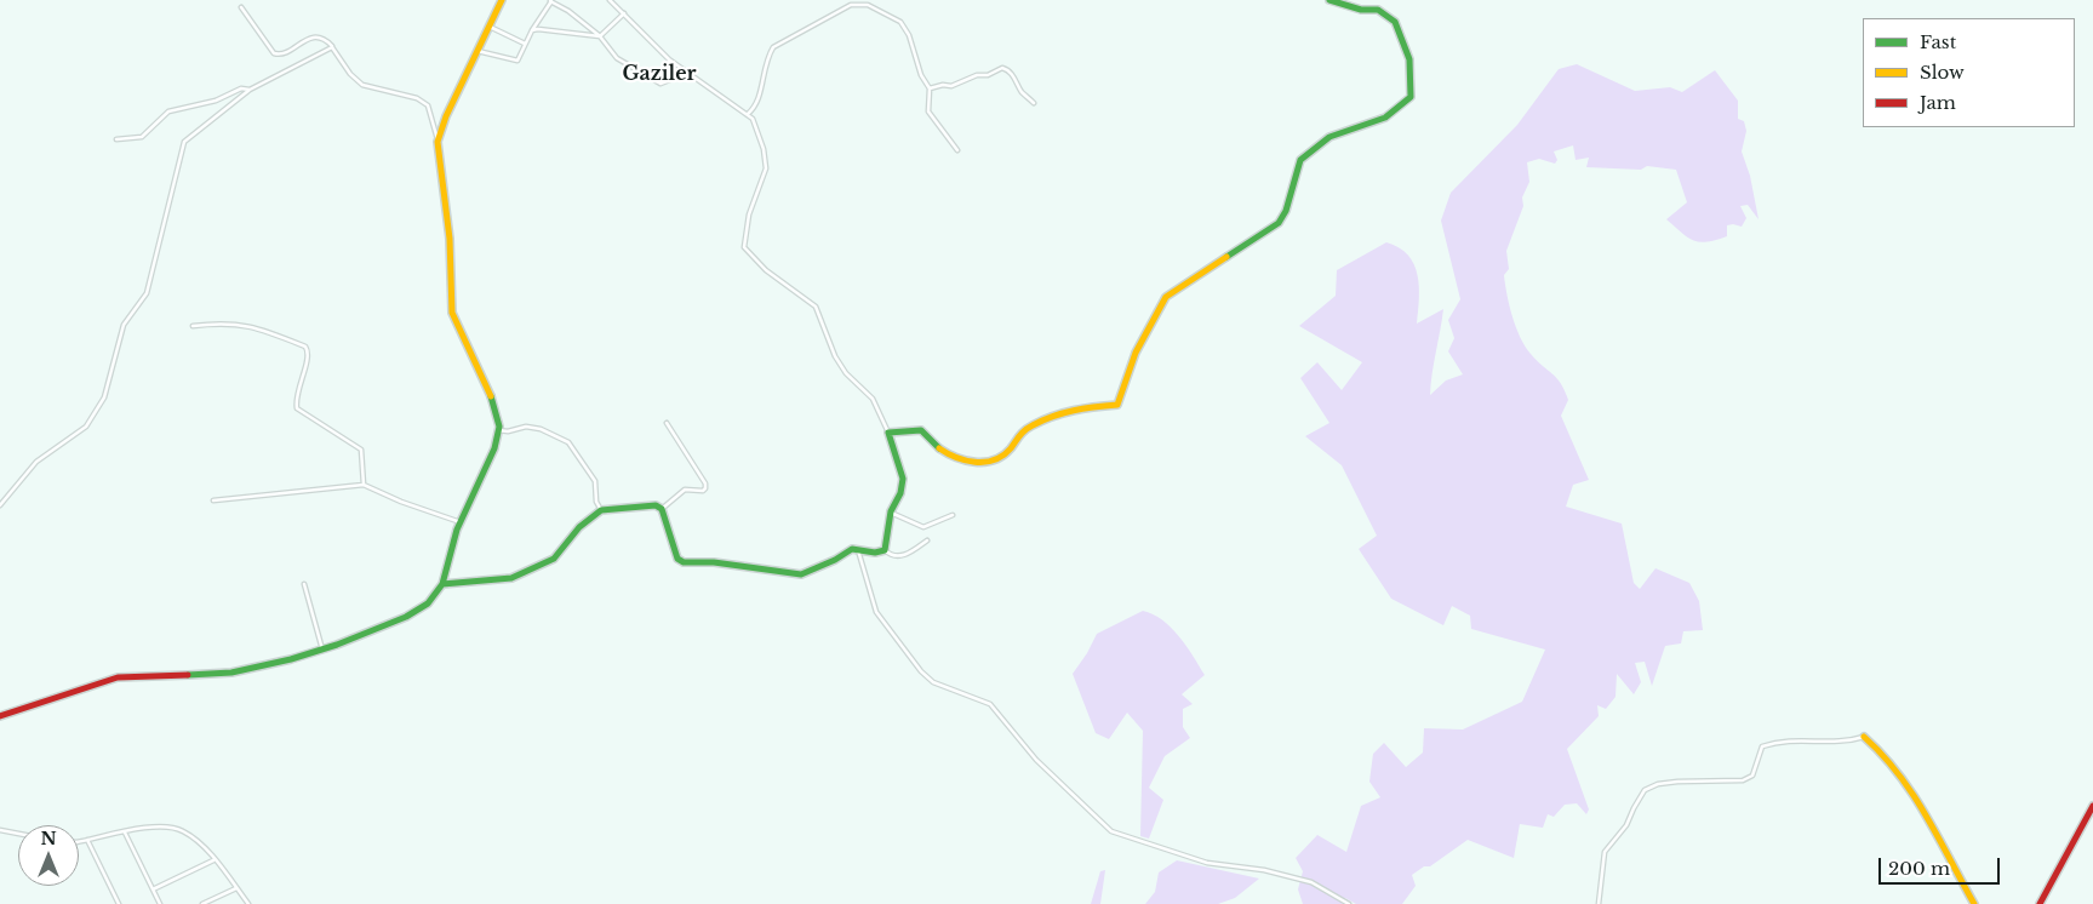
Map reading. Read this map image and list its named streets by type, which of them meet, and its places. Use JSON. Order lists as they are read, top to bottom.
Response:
{
  "districts": ["Gaziler"],
  "legend": ["Fast", "Slow", "Jam"],
  "scale_bar": "200 m",
  "north": "top"
}
